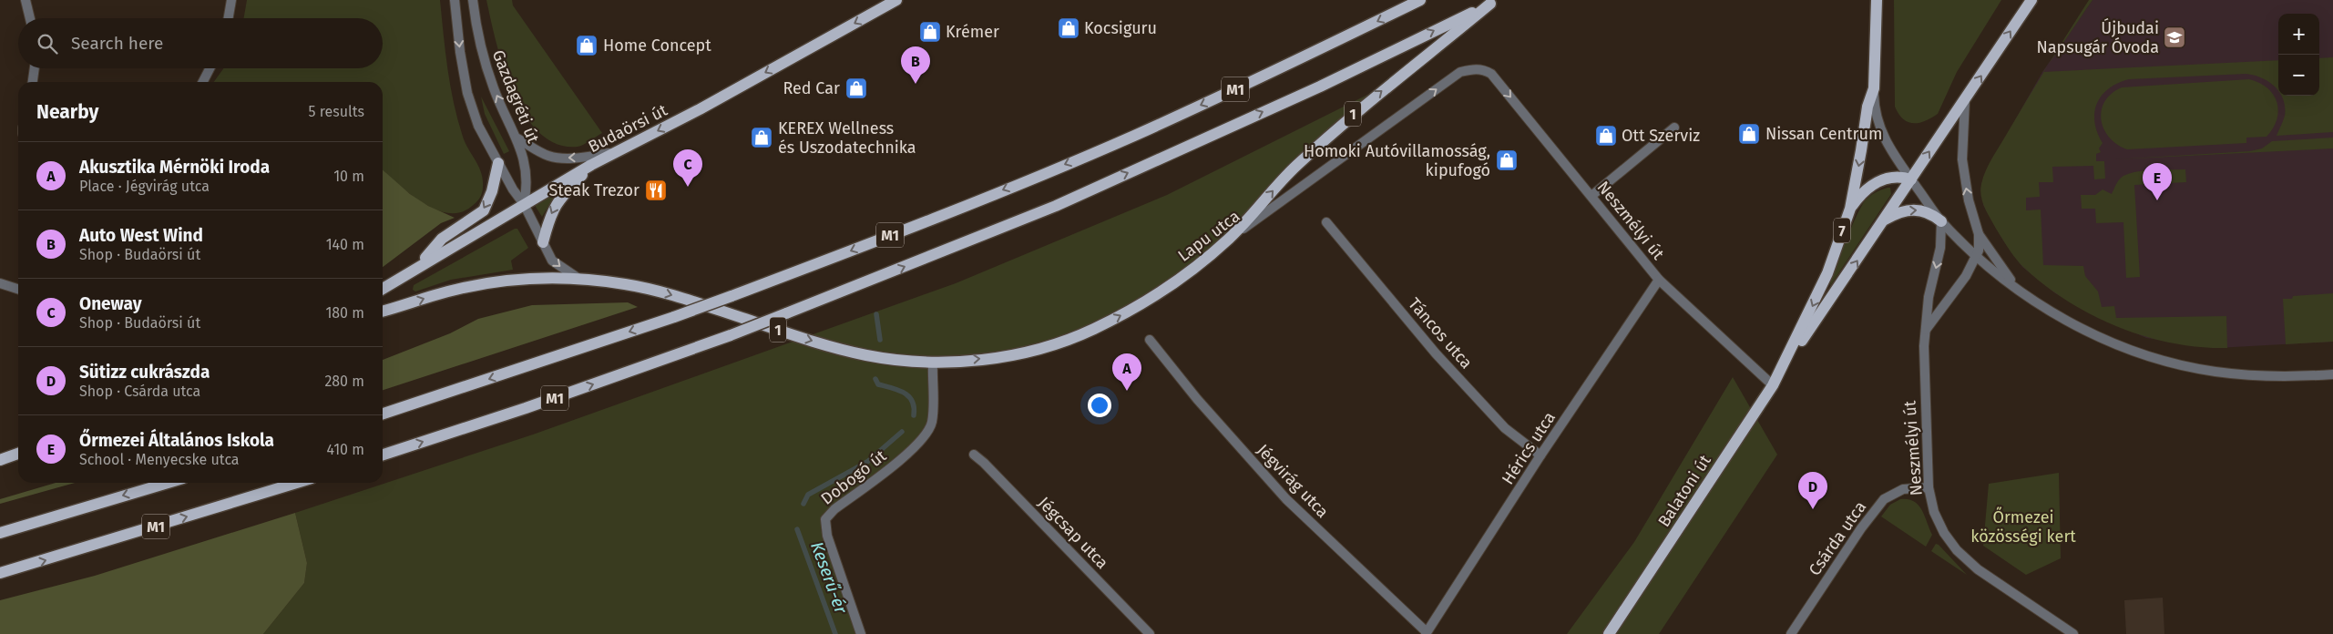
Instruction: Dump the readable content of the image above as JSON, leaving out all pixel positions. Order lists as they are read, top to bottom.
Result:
{
  "streets": {
    "main road": [
      "M1",
      "1",
      "Budaörsi út",
      "7",
      "Lapu utca",
      "Balatoni út"
    ],
    "street": [
      "Gazdagréti út",
      "Neszmélyi út",
      "Táncos utca",
      "Hérics utca",
      "Dobogó út",
      "Jégvirág utca",
      "Jégcsap utca",
      "Csárda utca"
    ]
  },
  "crossings": [
    ["M1", "1"],
    ["Gazdagréti út", "Budaörsi út"],
    ["1", "Lapu utca"],
    ["1", "Dobogó út"],
    ["Neszmélyi út", "Lapu utca"],
    ["Neszmélyi út", "Hérics utca"],
    ["Neszmélyi út", "Balatoni út"],
    ["Neszmélyi út", "Csárda utca"],
    ["7", "Balatoni út"],
    ["Lapu utca", "Dobogó út"],
    ["Táncos utca", "Hérics utca"],
    ["Hérics utca", "Jégvirág utca"]
  ],
  "one_way": ["Budaörsi út", "Lapu utca"],
  "water": ["Keserű-ér"],
  "parks": ["Őrmezei közösségi kert"],
  "places": {
    "shop": [
      "Kocsiguru",
      "Krémer",
      "Home Concept",
      "Red Car",
      "Nissan Centrum",
      "Ott Szerviz",
      "KEREX Wellness és Uszodatechnika",
      "Homoki Autóvillamosság, kipufogó"
    ],
    "school or university": ["Újbudai Napsugár Óvoda"],
    "restaurant": ["Steak Trezor"]
  },
  "page": {
    "map_buttons": ["+", "−"],
    "search": "Search here",
    "pins": [
      "B",
      "C",
      "E",
      "A",
      "D"
    ],
    "heading": ["Nearby", "5 results"],
    "list": [
      {
        "mark": "A",
        "name": "Akusztika Mérnöki Iroda",
        "note": "Place · Jégvirág utca",
        "value": "10 m"
      },
      {
        "mark": "B",
        "name": "Auto West Wind",
        "note": "Shop · Budaörsi út",
        "value": "140 m"
      },
      {
        "mark": "C",
        "name": "Oneway",
        "note": "Shop · Budaörsi út",
        "value": "180 m"
      },
      {
        "mark": "D",
        "name": "Sütizz cukrászda",
        "note": "Shop · Csárda utca",
        "value": "280 m"
      },
      {
        "mark": "E",
        "name": "Őrmezei Általános Iskola",
        "note": "School · Menyecske utca",
        "value": "410 m"
      }
    ]
  }
}
